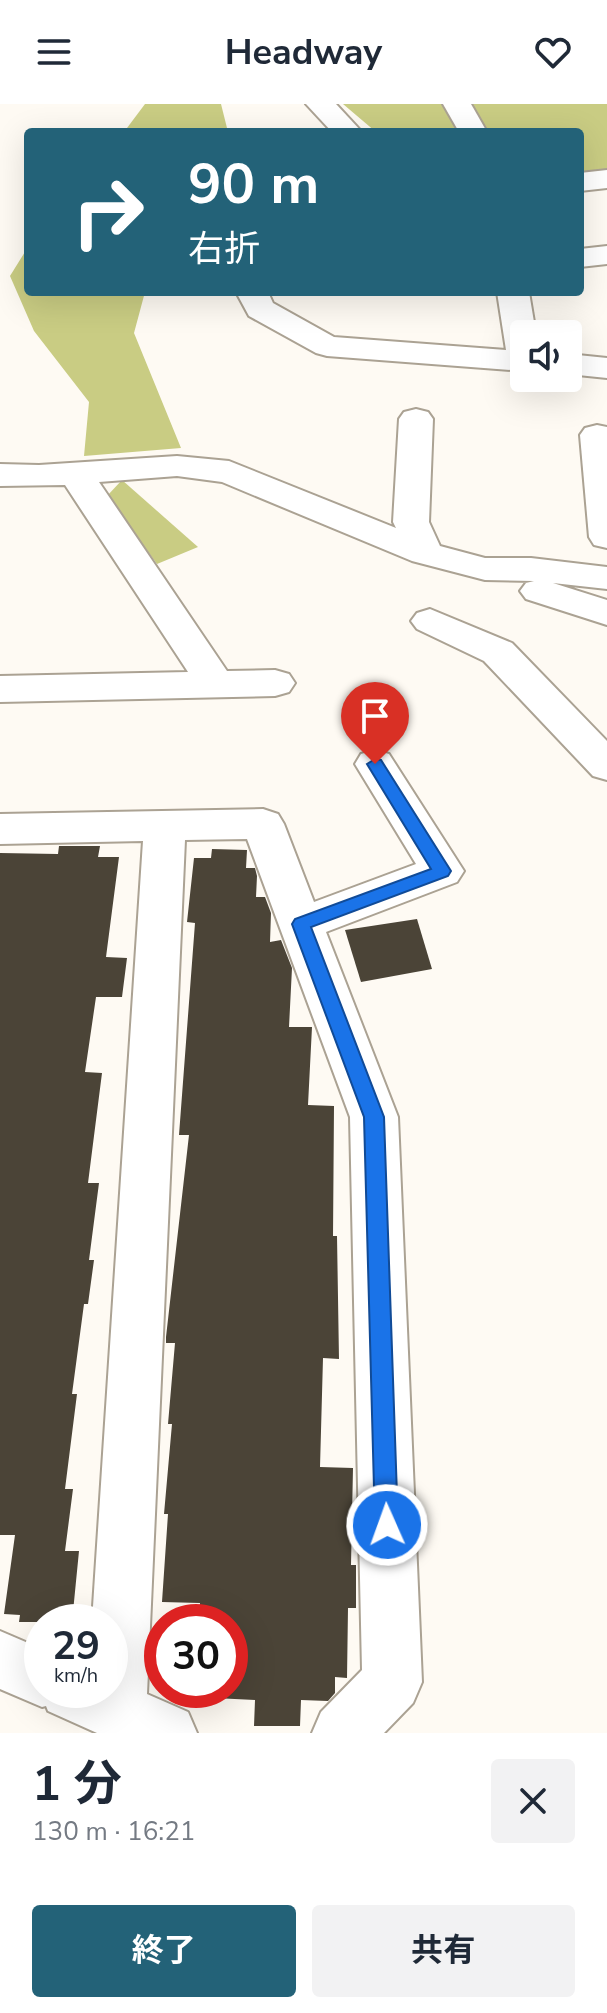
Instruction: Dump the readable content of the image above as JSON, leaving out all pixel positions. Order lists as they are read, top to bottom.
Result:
{
  "page": {
    "header": "Headway",
    "turn": ["90 m", "右折"],
    "speed": "29 km/h",
    "limit": "30",
    "heading": ["1 分", "130 m · 16:21"],
    "buttons": ["終了", "共有"]
  }
}
